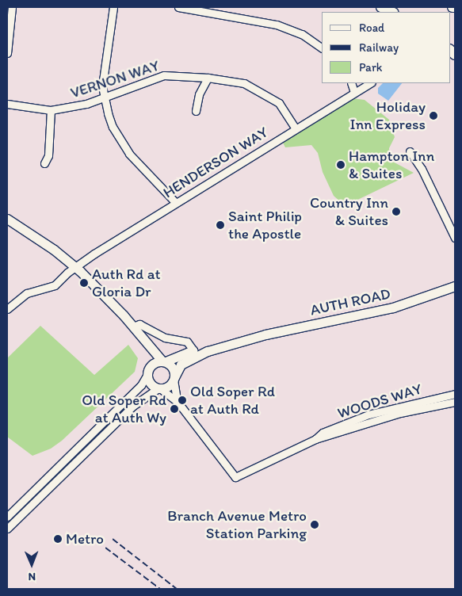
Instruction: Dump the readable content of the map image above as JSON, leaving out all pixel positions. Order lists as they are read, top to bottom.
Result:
{
  "streets": {
    "main road": ["AUTH ROAD"],
    "street": ["VERNON WAY", "HENDERSON WAY", "WOODS WAY"]
  },
  "crossings": [
    ["VERNON WAY", "HENDERSON WAY"]
  ],
  "places": [
    "Holiday Inn Express",
    "Hampton Inn & Suites",
    "Country Inn & Suites",
    "Saint Philip the Apostle",
    "Auth Rd at Gloria Dr",
    "Old Soper Rd at Auth Rd",
    "Old Soper Rd at Auth Wy",
    "Branch Avenue Metro Station Parking",
    "Metro"
  ],
  "legend": ["Road", "Railway", "Park"],
  "north": "bottom"
}
